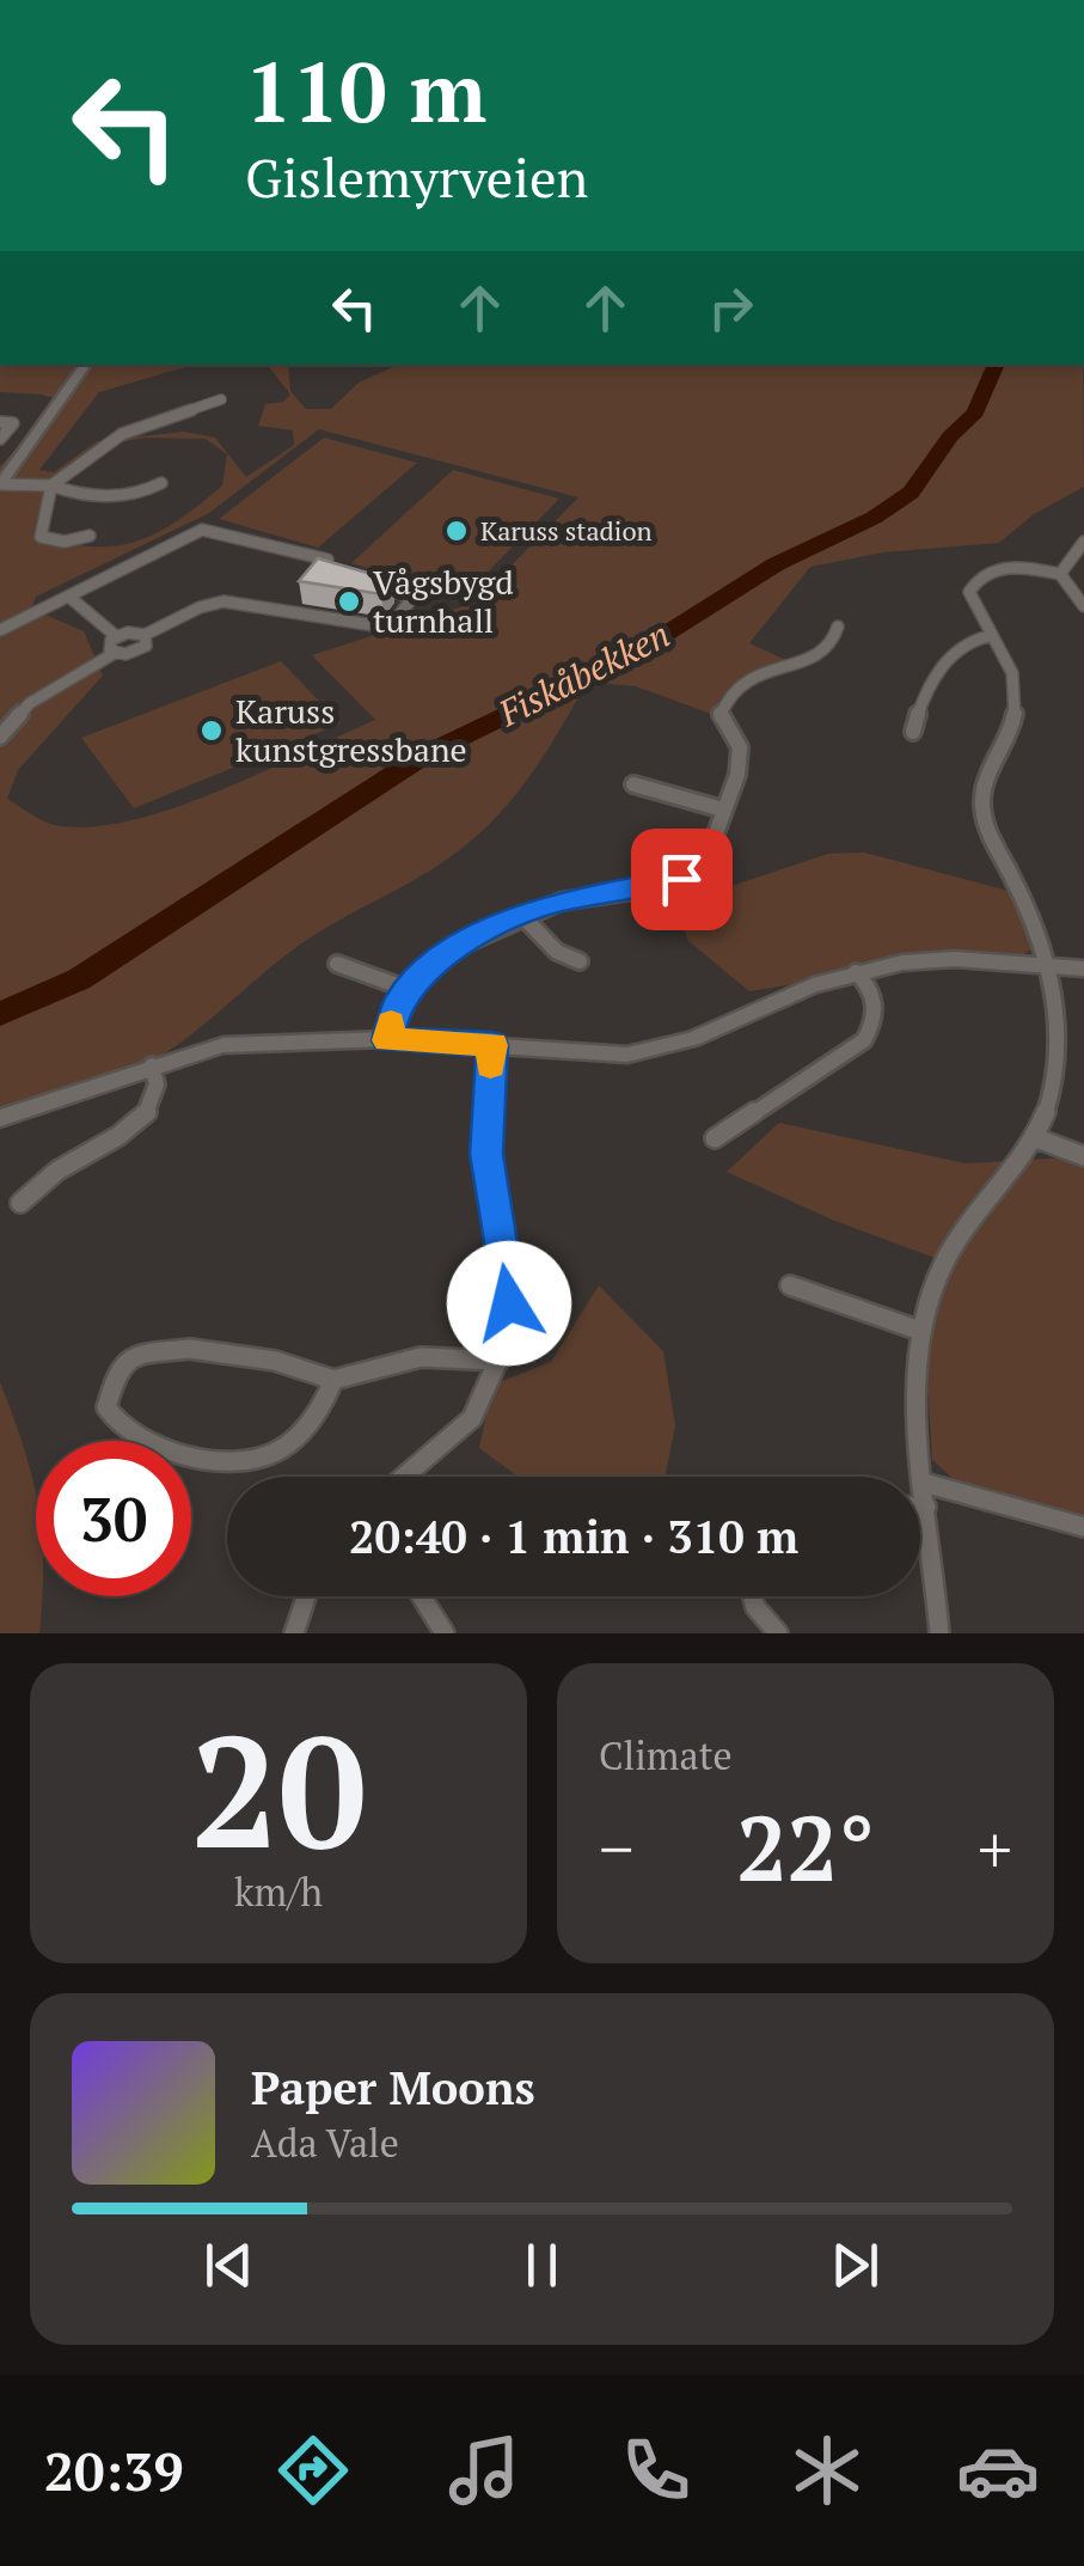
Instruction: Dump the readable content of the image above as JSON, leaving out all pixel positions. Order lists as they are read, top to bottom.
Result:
{
  "water": ["Fiskåbekken"],
  "places": ["Karuss stadion", "Vågsbygd turnhall", "Karuss kunstgressbane"],
  "page": {
    "turn": ["110 m", "Gislemyrveien"],
    "limit": "30",
    "trip": "20:40 · 1 min · 310 m",
    "tile": [
      ["20", "km/h"],
      "Climate"
    ],
    "heat": ["−", "22°", "+"],
    "song": ["Paper Moons", "Ada Vale"],
    "tabs": "20:39"
  }
}
